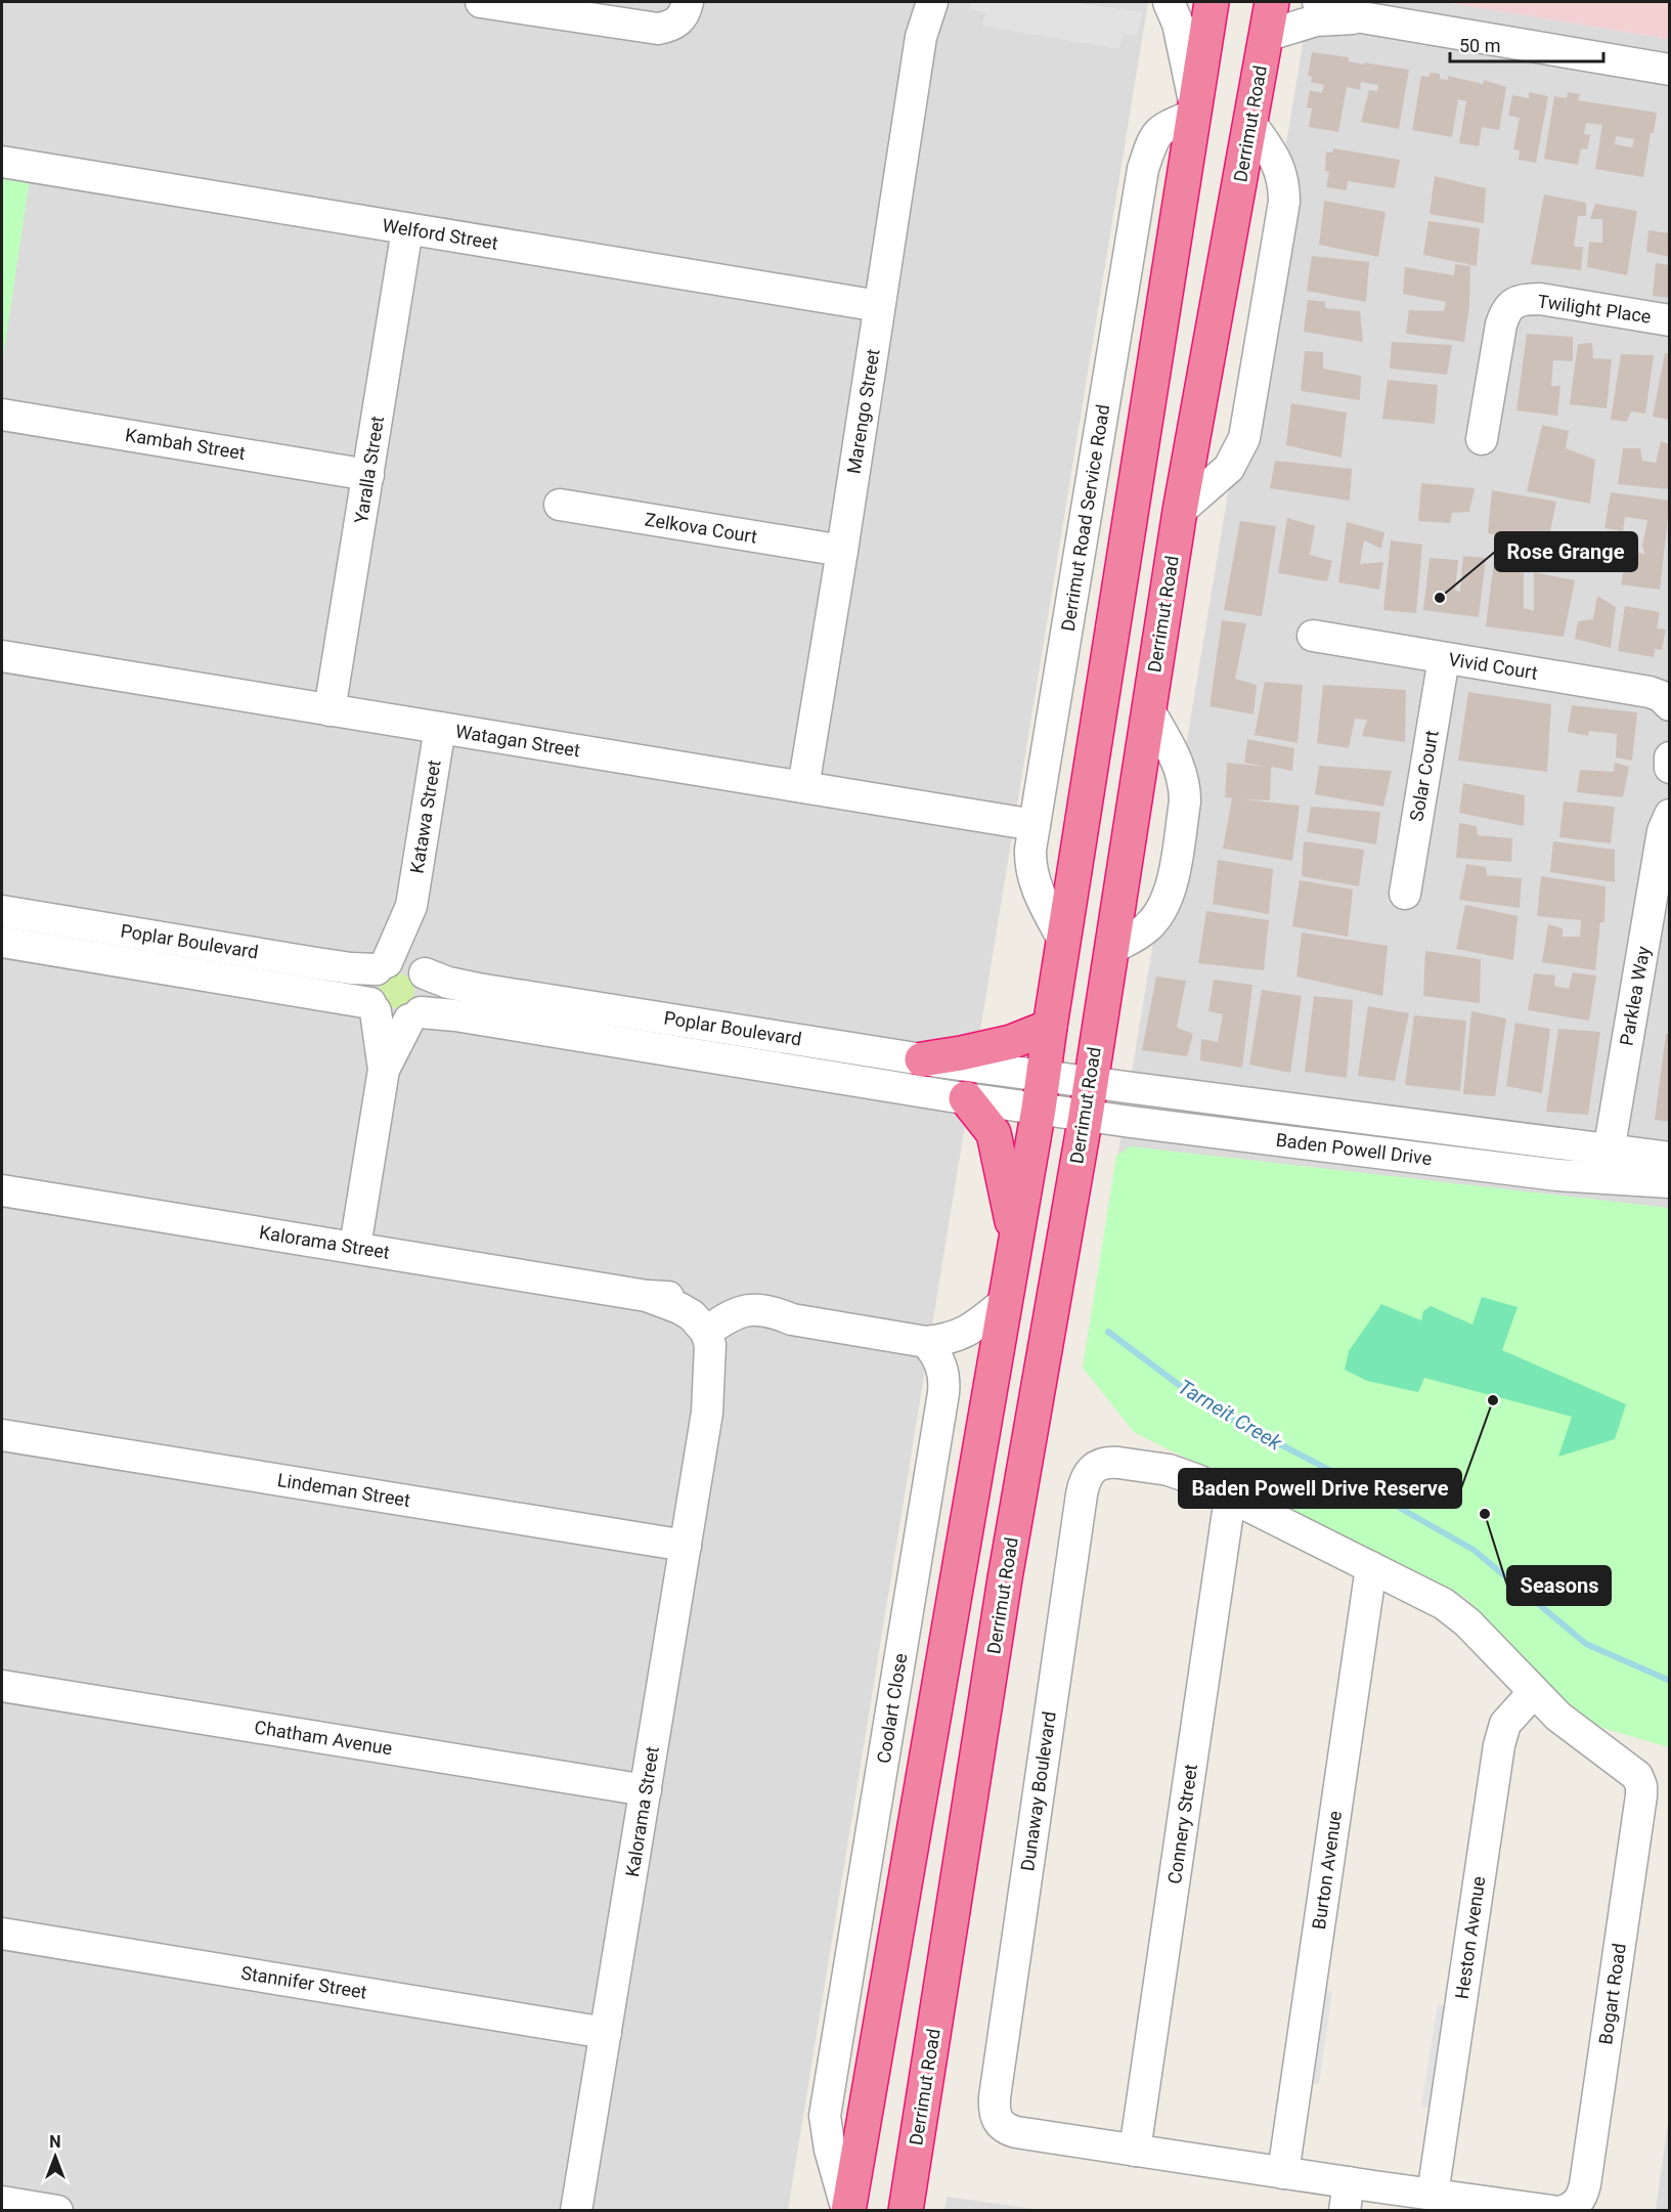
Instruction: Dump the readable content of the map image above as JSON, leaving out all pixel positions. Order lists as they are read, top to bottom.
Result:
{
  "streets": {
    "highway": ["Derrimut Road"],
    "street": [
      "Welford Street",
      "Twilight Place",
      "Marengo Street",
      "Kambah Street",
      "Yaralla Street",
      "Derrimut Road Service Road",
      "Zelkova Court",
      "Vivid Court",
      "Watagan Street",
      "Solar Court",
      "Katawa Street",
      "Poplar Boulevard",
      "Parklea Way",
      "Baden Powell Drive",
      "Kalorama Street",
      "Lindeman Street",
      "Coolart Close",
      "Chatham Avenue",
      "Dunaway Boulevard",
      "Connery Street",
      "Burton Avenue",
      "Heston Avenue",
      "Stannifer Street",
      "Bogart Road"
    ]
  },
  "crossings": [
    ["Derrimut Road", "Baden Powell Drive"],
    ["Welford Street", "Marengo Street"],
    ["Welford Street", "Yaralla Street"],
    ["Marengo Street", "Zelkova Court"],
    ["Marengo Street", "Watagan Street"],
    ["Kambah Street", "Yaralla Street"],
    ["Yaralla Street", "Watagan Street"],
    ["Derrimut Road Service Road", "Watagan Street"],
    ["Vivid Court", "Solar Court"],
    ["Watagan Street", "Katawa Street"],
    ["Katawa Street", "Poplar Boulevard"],
    ["Poplar Boulevard", "Baden Powell Drive"],
    ["Parklea Way", "Baden Powell Drive"],
    ["Kalorama Street", "Lindeman Street"],
    ["Kalorama Street", "Chatham Avenue"],
    ["Kalorama Street", "Stannifer Street"],
    ["Dunaway Boulevard", "Connery Street"],
    ["Heston Avenue", "Bogart Road"]
  ],
  "water": ["Tarneit Creek"],
  "places": ["Rose Grange", "Baden Powell Drive Reserve", "Seasons"],
  "scale_bar": "50 m",
  "north": "top"
}
